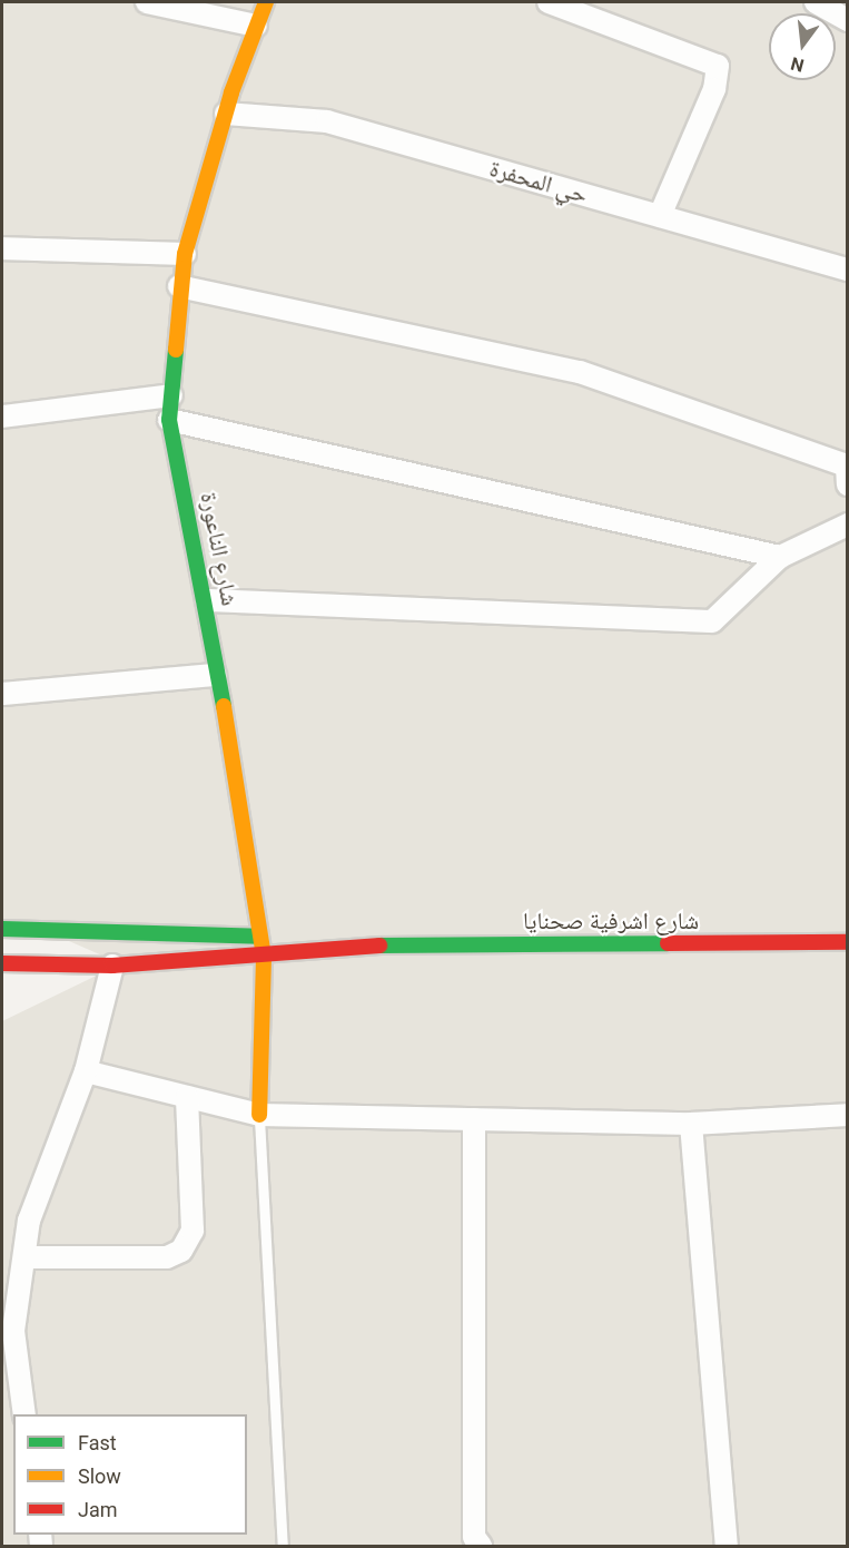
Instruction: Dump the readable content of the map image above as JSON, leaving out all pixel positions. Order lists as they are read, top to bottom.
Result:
{
  "streets": {
    "main road": ["شارع الناعورة", "شارع اشرفية صحنايا"],
    "street": ["حي المحفرة"]
  },
  "crossings": [
    ["حي المحفرة", "شارع الناعورة"],
    ["شارع الناعورة", "شارع اشرفية صحنايا"]
  ],
  "legend": ["Fast", "Slow", "Jam"],
  "north": "bottom"
}
